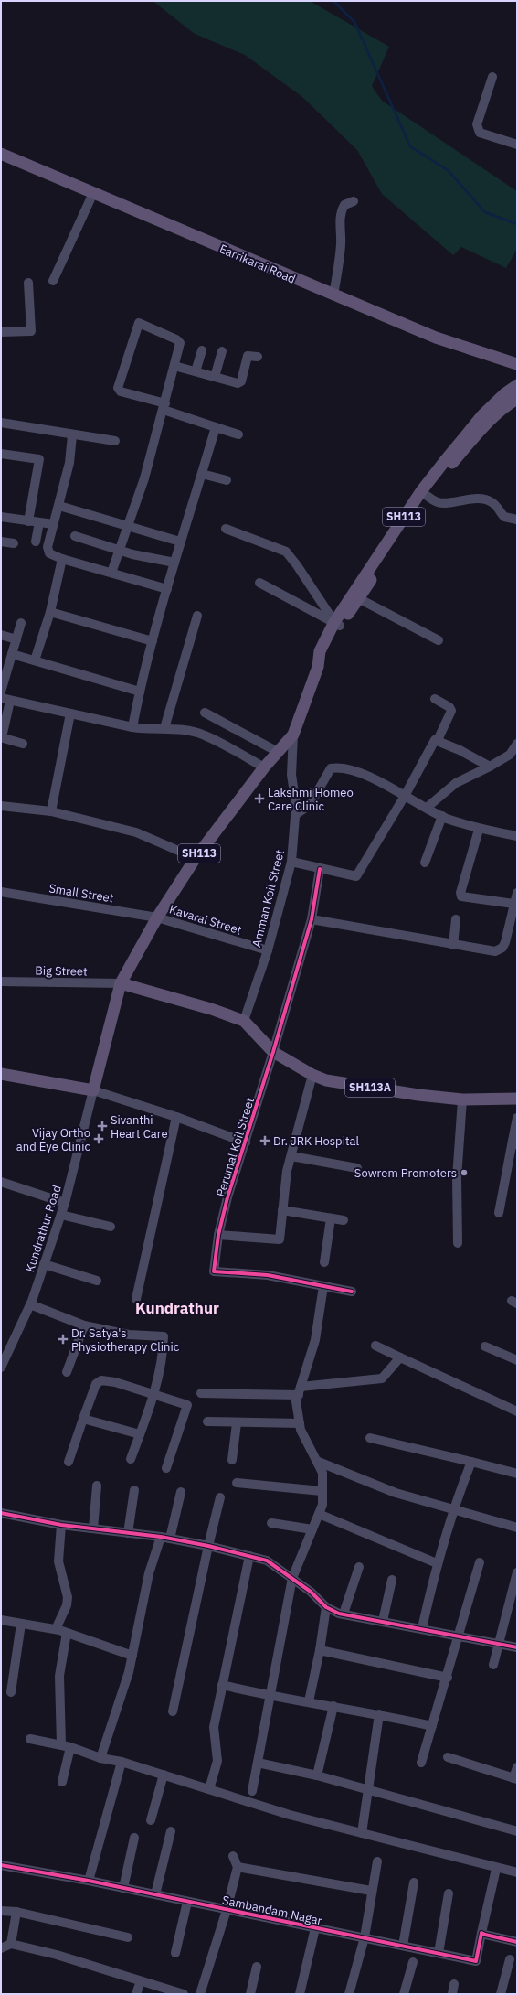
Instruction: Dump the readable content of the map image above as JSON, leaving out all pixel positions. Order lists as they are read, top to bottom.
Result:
{
  "streets": {
    "main road": ["Earrikarai Road", "SH113", "SH113A"],
    "street": [
      "Small Street",
      "Amman Koil Street",
      "Kavarai Street",
      "Big Street",
      "Perumal Koil Street",
      "Kundrathur Road",
      "Sambandam Nagar"
    ]
  },
  "crossings": [
    ["SH113", "Small Street"],
    ["SH113", "Amman Koil Street"],
    ["SH113", "Kavarai Street"],
    ["SH113", "Big Street"],
    ["SH113", "SH113A"],
    ["SH113", "Kundrathur Road"],
    ["Small Street", "Kavarai Street"],
    ["Amman Koil Street", "Kavarai Street"],
    ["Amman Koil Street", "SH113A"],
    ["Big Street", "SH113A"],
    ["SH113A", "Perumal Koil Street"]
  ],
  "districts": ["Kundrathur"],
  "places": {
    "health": [
      "Lakshmi Homeo Care Clinic",
      "Sivanthi Heart Care",
      "Vijay Ortho and Eye Clinic",
      "Dr. JRK Hospital",
      "Dr. Satya's Physiotherapy Clinic"
    ],
    "other": ["Sowrem Promoters"]
  }
}
